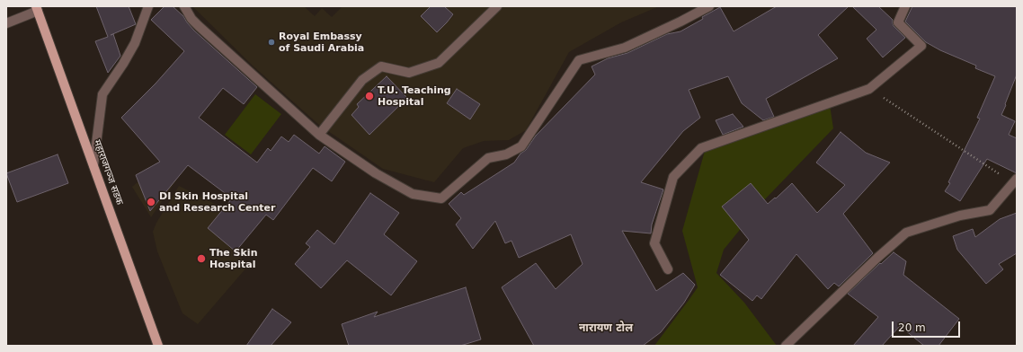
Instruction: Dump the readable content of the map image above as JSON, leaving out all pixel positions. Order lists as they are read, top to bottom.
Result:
{
  "streets": {
    "main road": ["महाराजगञ्ज सडक"]
  },
  "districts": ["नारायण टोल"],
  "places": [
    "Royal Embassy of Saudi Arabia",
    "T.U. Teaching Hospital",
    "DI Skin Hospital and Research Center",
    "The Skin Hospital"
  ],
  "scale_bar": "20 m"
}
